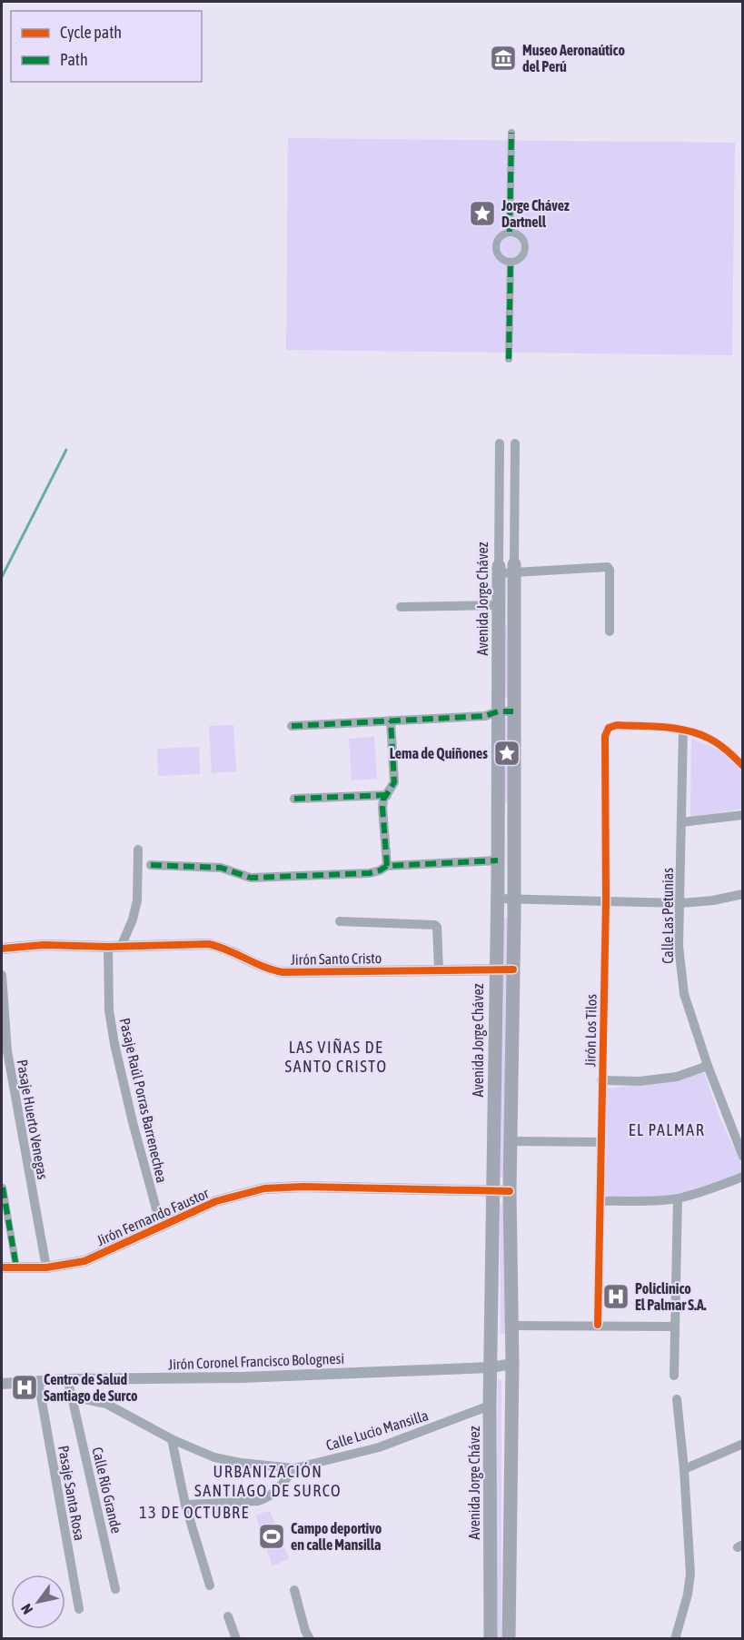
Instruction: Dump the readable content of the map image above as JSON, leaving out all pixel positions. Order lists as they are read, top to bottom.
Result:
{
  "streets": {
    "main road": ["Avenida Jorge Chávez"],
    "street": [
      "Calle Las Petunias",
      "Jirón Santo Cristo",
      "Jirón Los Tilos",
      "Pasaje Raúl Porras Barrenechea",
      "Pasaje Huerto Venegas",
      "Jirón Fernando Faustor",
      "Jirón Coronel Francisco Bolognesi",
      "Calle Lucio Mansilla",
      "Calle Río Grande",
      "Pasaje Santa Rosa"
    ]
  },
  "crossings": [
    ["Avenida Jorge Chávez", "Jirón Santo Cristo"],
    ["Avenida Jorge Chávez", "Jirón Fernando Faustor"],
    ["Avenida Jorge Chávez", "Jirón Coronel Francisco Bolognesi"],
    ["Avenida Jorge Chávez", "Calle Lucio Mansilla"],
    ["Calle Las Petunias", "Jirón Los Tilos"],
    ["Jirón Santo Cristo", "Pasaje Raúl Porras Barrenechea"],
    ["Pasaje Raúl Porras Barrenechea", "Jirón Fernando Faustor"],
    ["Pasaje Huerto Venegas", "Jirón Fernando Faustor"],
    ["Jirón Coronel Francisco Bolognesi", "Pasaje Santa Rosa"],
    ["Calle Lucio Mansilla", "Calle Río Grande"]
  ],
  "districts": [
    "LAS VIÑAS DE SANTO CRISTO",
    "EL PALMAR",
    "URBANIZACIÓN SANTIAGO DE SURCO",
    "13 DE OCTUBRE"
  ],
  "places": {
    "museum": ["Museo Aeronaútico del Perú"],
    "place": ["Jorge Chávez Dartnell", "Lema de Quiñones"],
    "hospital": ["Policlinico El Palmar S.A.", "Centro de Salud Santiago de Surco"],
    "sports": ["Campo deportivo en calle Mansilla"]
  },
  "legend": ["Cycle path", "Path"],
  "north": "bottom left"
}
